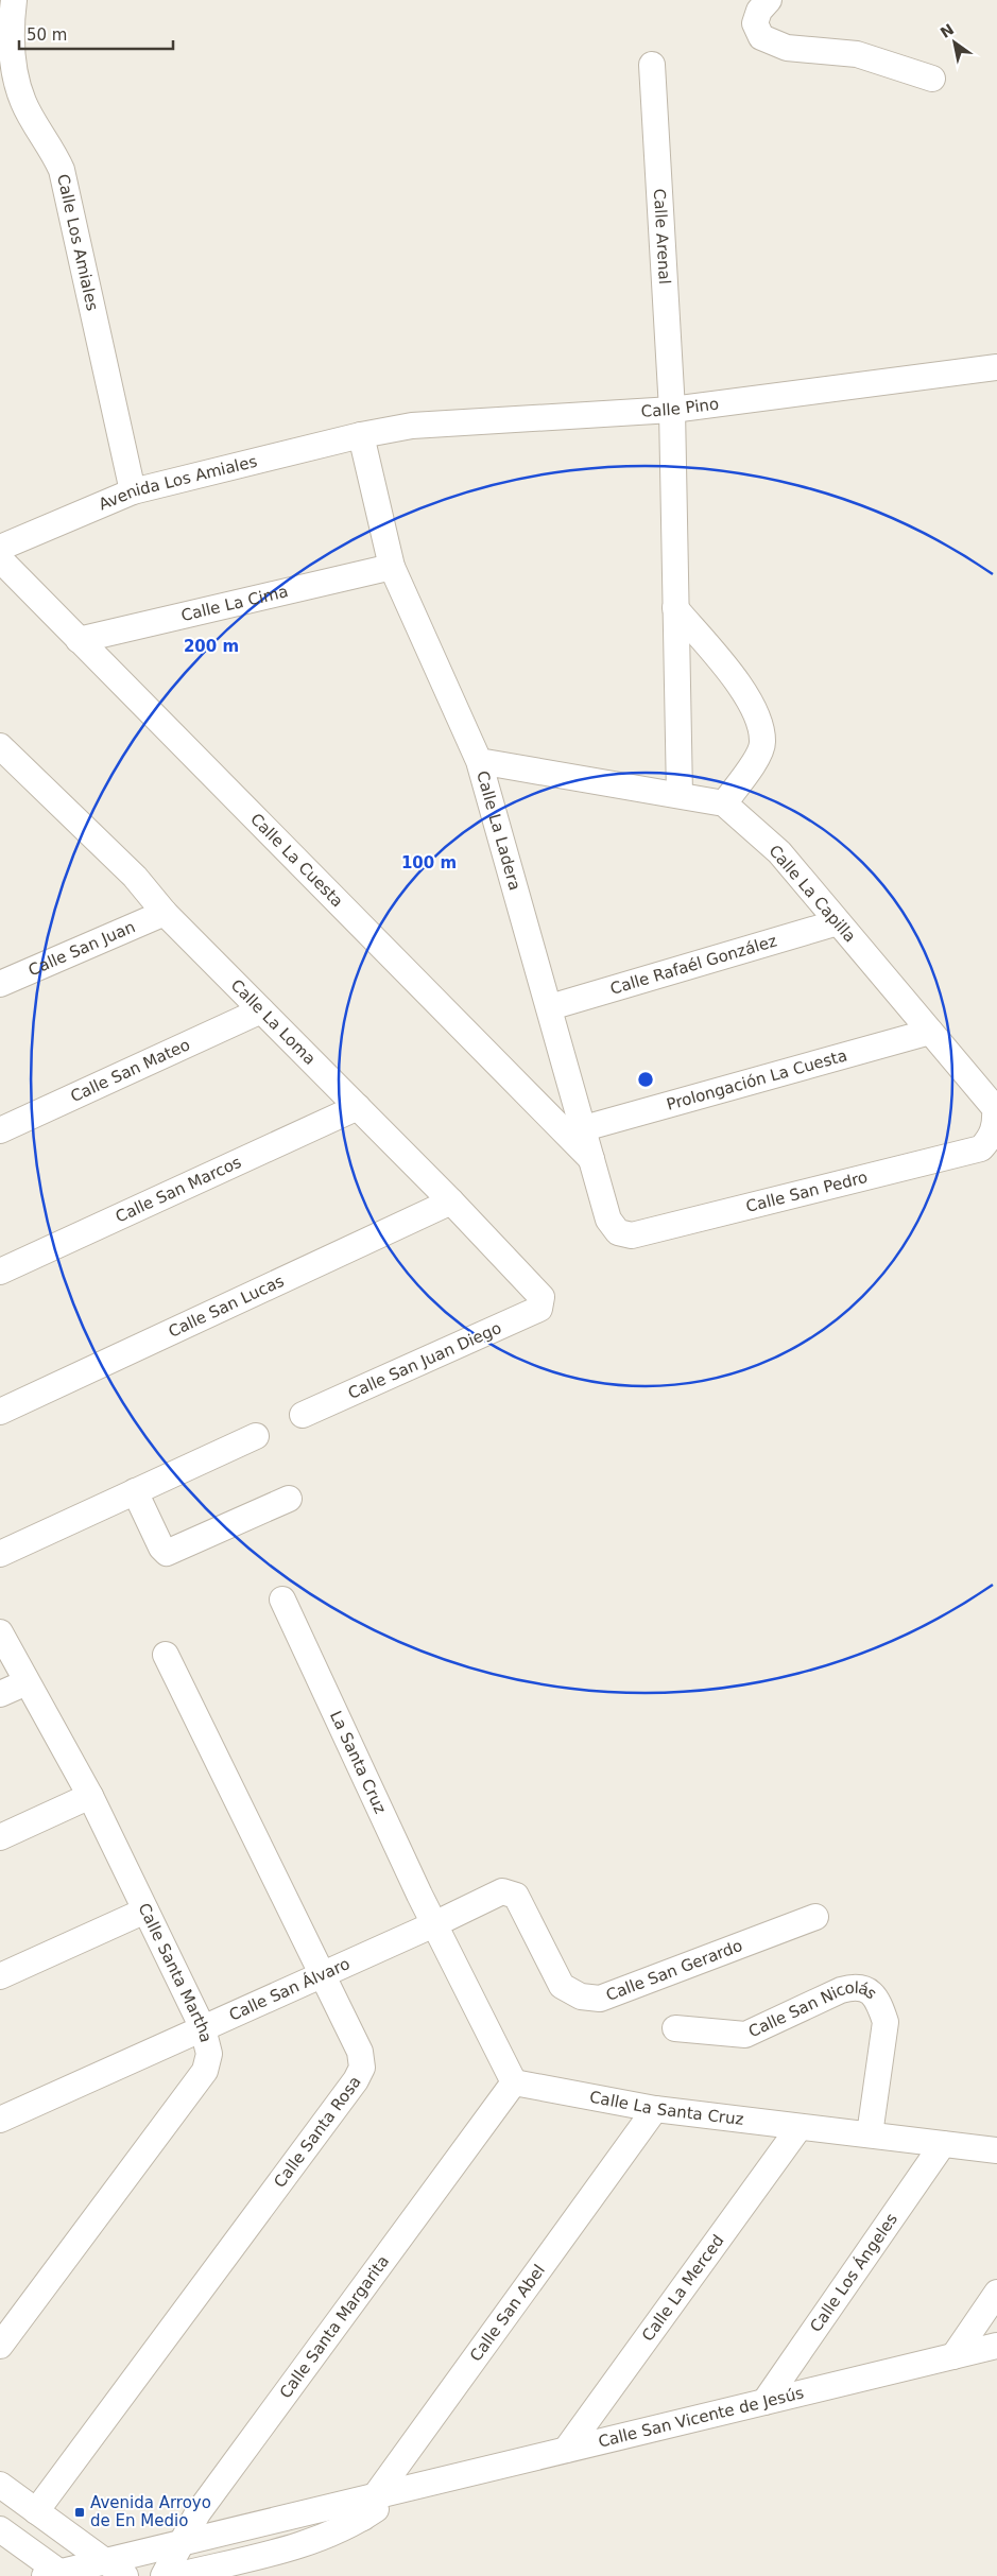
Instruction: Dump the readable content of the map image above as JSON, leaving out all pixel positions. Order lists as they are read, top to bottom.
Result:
{
  "streets": {
    "street": [
      "Calle Arenal",
      "Calle Los Amiales",
      "Calle Pino",
      "Avenida Los Amiales",
      "Calle La Cima",
      "Calle La Ladera",
      "Calle La Cuesta",
      "Calle La Capilla",
      "Calle San Juan",
      "Calle Rafaél González",
      "Calle La Loma",
      "Calle San Mateo",
      "Prolongación La Cuesta",
      "Calle San Marcos",
      "Calle San Pedro",
      "Calle San Lucas",
      "Calle San Juan Diego",
      "La Santa Cruz",
      "Calle San Gerardo",
      "Calle Santa Martha",
      "Calle San Álvaro",
      "Calle San Nicolás",
      "Calle La Santa Cruz",
      "Calle Santa Rosa",
      "Calle Los Ángeles",
      "Calle La Merced",
      "Calle San Abel",
      "Calle Santa Margarita",
      "Calle San Vicente de Jesús"
    ]
  },
  "crossings": [
    ["Calle Arenal", "Calle Pino"],
    ["Calle Los Amiales", "Avenida Los Amiales"],
    ["Calle Pino", "Avenida Los Amiales"],
    ["Calle Pino", "Calle La Ladera"],
    ["Avenida Los Amiales", "Calle La Ladera"],
    ["Calle La Cima", "Calle La Ladera"],
    ["Calle La Cima", "Calle La Cuesta"],
    ["Calle La Ladera", "Calle La Cuesta"],
    ["Calle La Ladera", "Calle Rafaél González"],
    ["Calle La Ladera", "Prolongación La Cuesta"],
    ["Calle La Ladera", "Calle San Pedro"],
    ["Calle La Capilla", "Calle Rafaél González"],
    ["Calle La Capilla", "Prolongación La Cuesta"],
    ["Calle La Capilla", "Calle San Pedro"],
    ["Calle San Juan", "Calle La Loma"],
    ["Calle La Loma", "Calle San Mateo"],
    ["Calle La Loma", "Calle San Marcos"],
    ["Calle La Loma", "Calle San Lucas"],
    ["Calle La Loma", "Calle San Juan Diego"],
    ["La Santa Cruz", "Calle San Álvaro"],
    ["Calle San Gerardo", "Calle San Álvaro"],
    ["Calle Santa Martha", "Calle San Álvaro"],
    ["Calle San Álvaro", "Calle Santa Rosa"],
    ["Calle San Nicolás", "Calle La Santa Cruz"],
    ["Calle La Santa Cruz", "Calle Los Ángeles"],
    ["Calle La Santa Cruz", "Calle La Merced"],
    ["Calle La Santa Cruz", "Calle San Abel"],
    ["Calle La Santa Cruz", "Calle Santa Margarita"],
    ["Calle Los Ángeles", "Calle San Vicente de Jesús"],
    ["Calle La Merced", "Calle San Vicente de Jesús"],
    ["Calle San Abel", "Calle San Vicente de Jesús"],
    ["Calle Santa Margarita", "Calle San Vicente de Jesús"]
  ],
  "places": {
    "transit": ["Avenida Arroyo de En Medio"]
  },
  "scale_bar": "50 m",
  "north": "top left",
  "rings": ["200 m", "100 m"]
}
